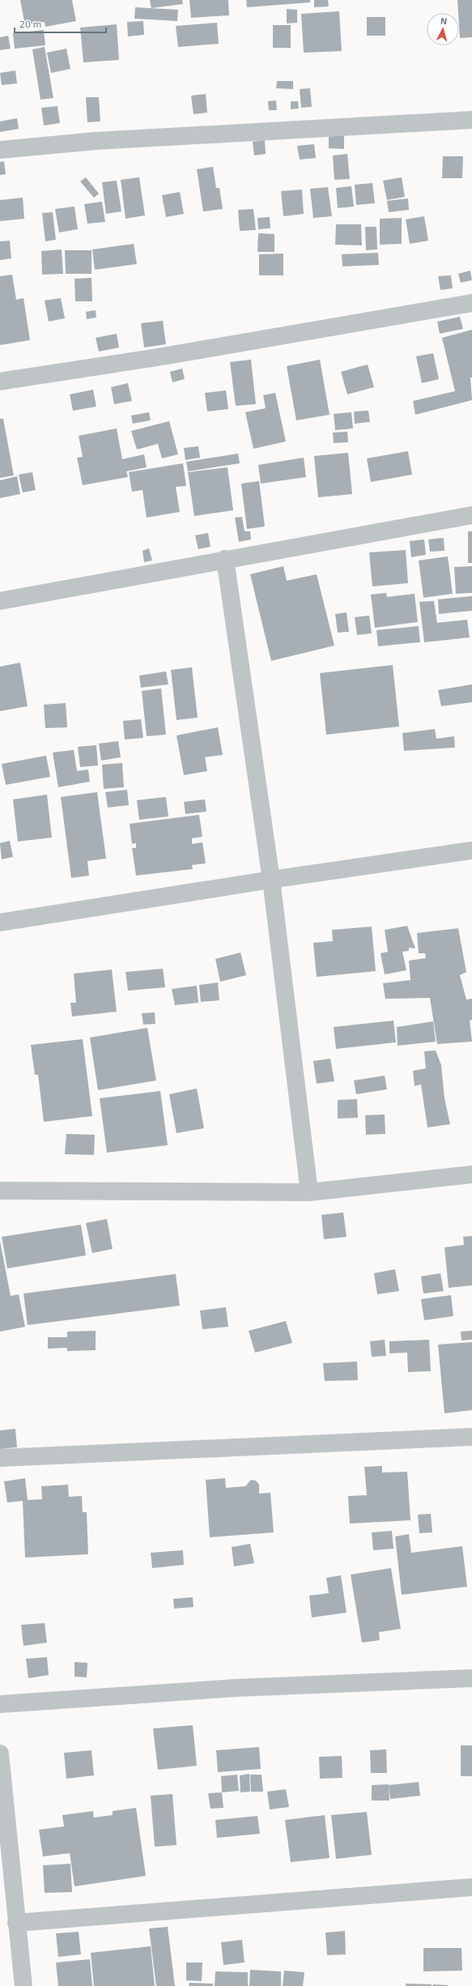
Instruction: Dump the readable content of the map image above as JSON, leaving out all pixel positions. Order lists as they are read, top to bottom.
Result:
{
  "scale_bar": "20 m",
  "north": "top"
}
